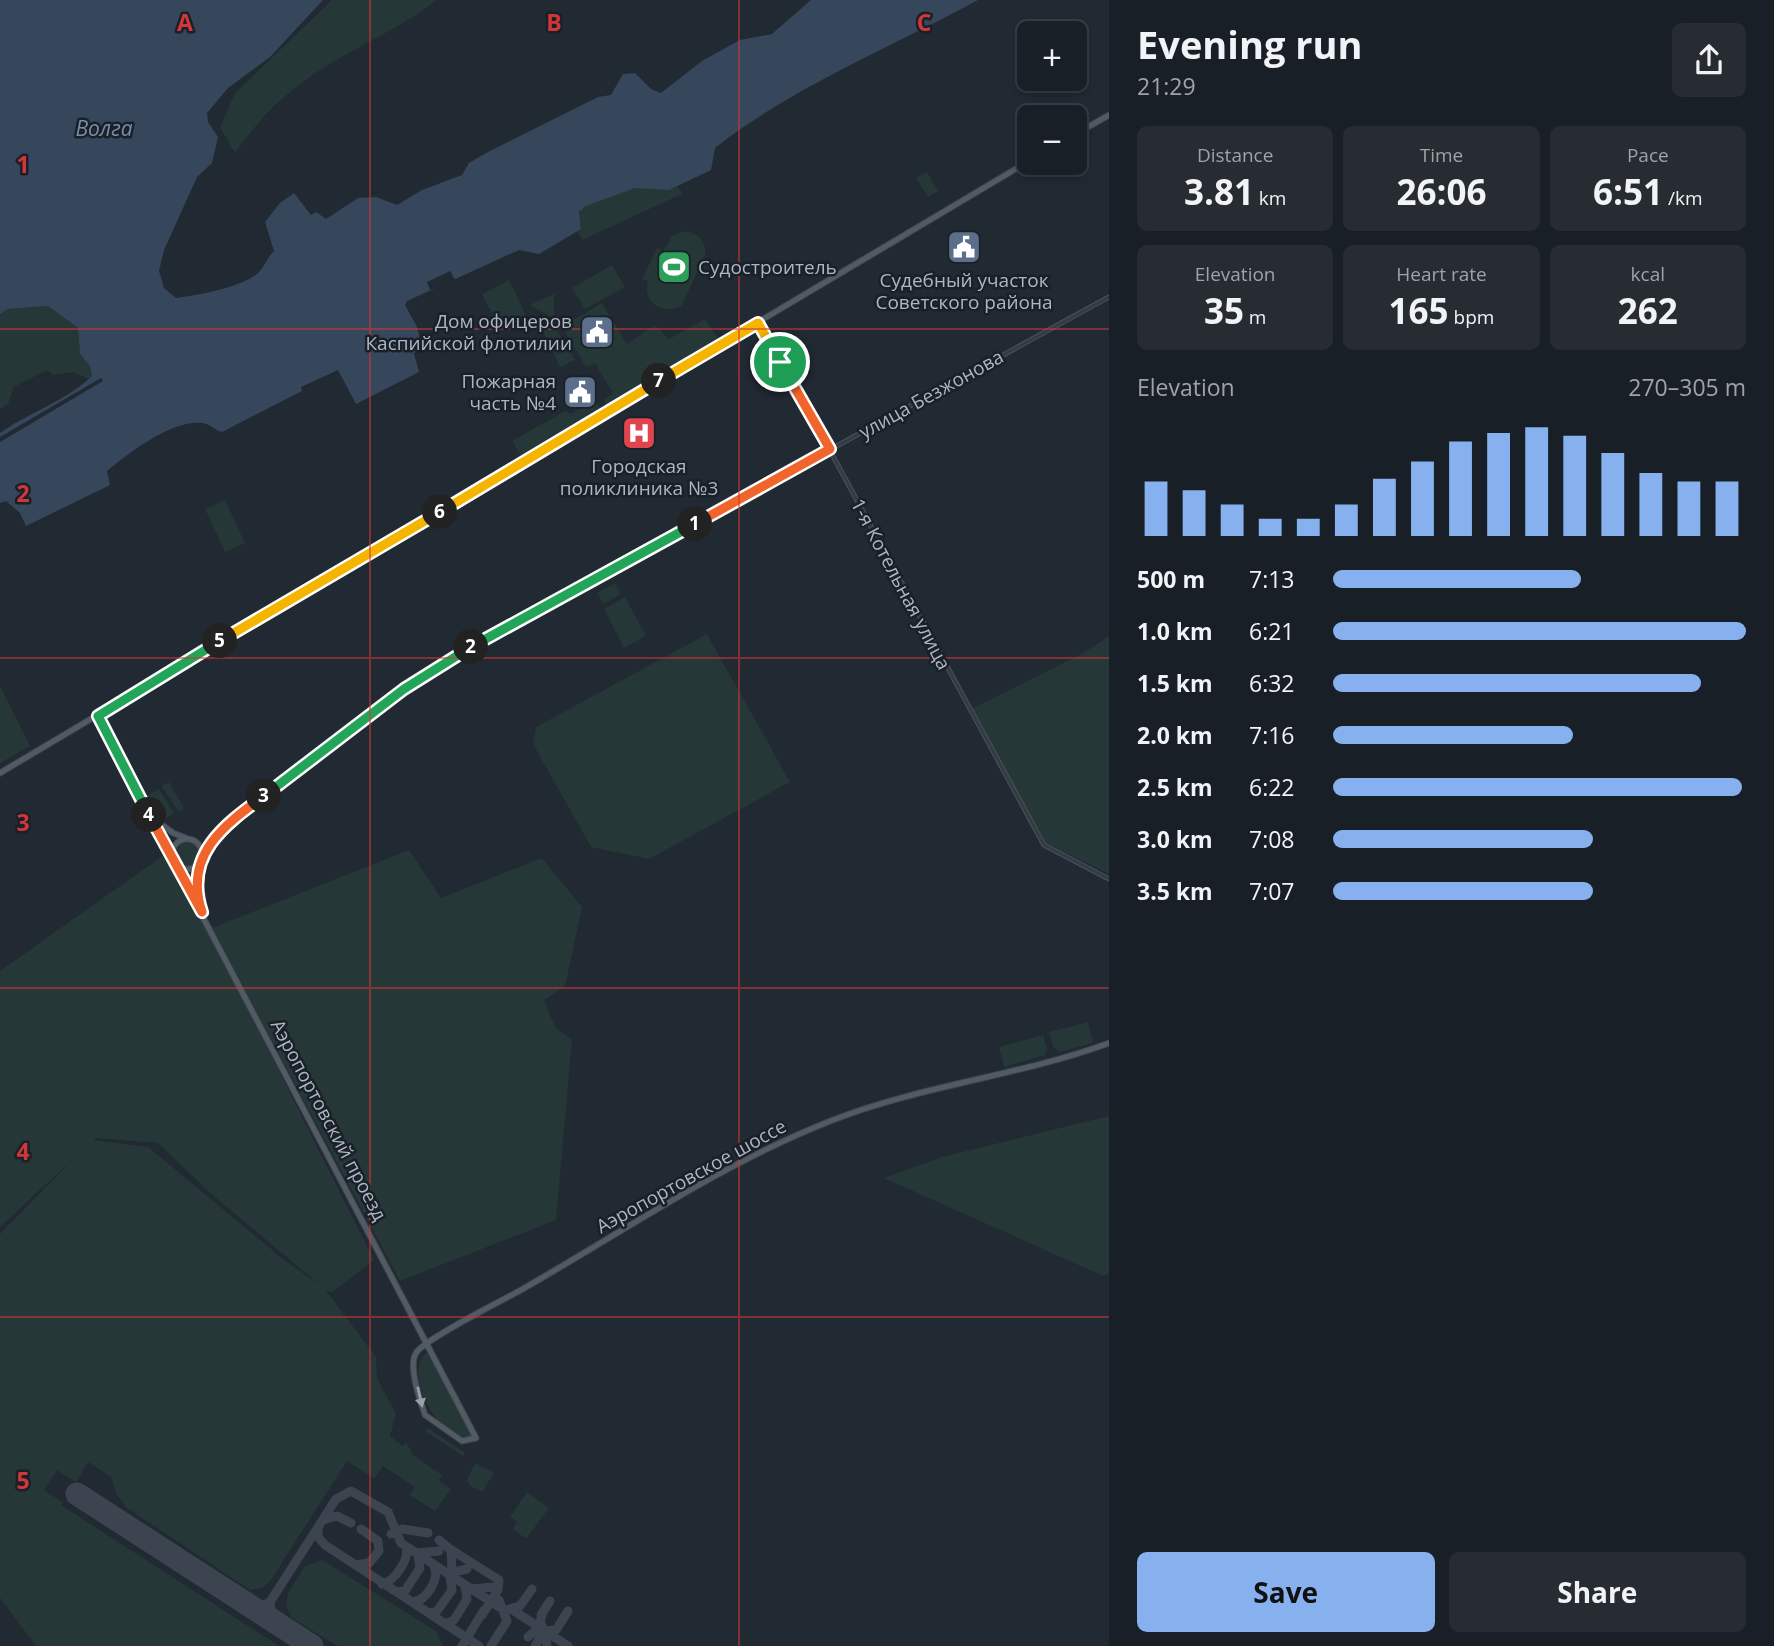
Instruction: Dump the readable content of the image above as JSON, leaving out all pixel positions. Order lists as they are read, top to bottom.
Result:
{
  "streets": {
    "main road": ["Аэропортовский проезд", "Аэропортовское шоссе"],
    "street": ["улица Безжонова", "1-я Котельная улица"]
  },
  "crossings": [
    ["улица Безжонова", "1-я Котельная улица"],
    ["улица Безжонова", "Аэропортовский проезд"],
    ["Аэропортовский проезд", "Аэропортовское шоссе"]
  ],
  "water": ["Волга"],
  "places": {
    "public building": ["Судебный участок Советского района", "Дом офицеров Каспийской флотилии", "Пожарная часть №4"],
    "sports": ["Судостроитель"],
    "hospital": ["Городская поликлиника №3"]
  },
  "page": {
    "heading": ["Evening run", "21:29"],
    "map_buttons": ["+", "−"],
    "stats": [
      ["Distance", "3.81 km"],
      ["Time", "26:06"],
      ["Pace", "6:51 /km"],
      ["Elevation", "35 m"],
      ["Heart rate", "165 bpm"],
      ["kcal", "262"]
    ],
    "chart": ["Elevation", "270–305 m"],
    "pins": [
      "7",
      "6",
      "1",
      "5",
      "2",
      "3",
      "4"
    ],
    "list": [
      {
        "name": "500 m",
        "note": "7:13"
      },
      {
        "name": "1.0 km",
        "note": "6:21"
      },
      {
        "name": "1.5 km",
        "note": "6:32"
      },
      {
        "name": "2.0 km",
        "note": "7:16"
      },
      {
        "name": "2.5 km",
        "note": "6:22"
      },
      {
        "name": "3.0 km",
        "note": "7:08"
      },
      {
        "name": "3.5 km",
        "note": "7:07"
      }
    ],
    "buttons": ["Save", "Share"]
  },
  "grid": {
    "columns": ["A", "B", "C"],
    "rows": [
      "1",
      "2",
      "3",
      "4",
      "5"
    ]
  }
}
